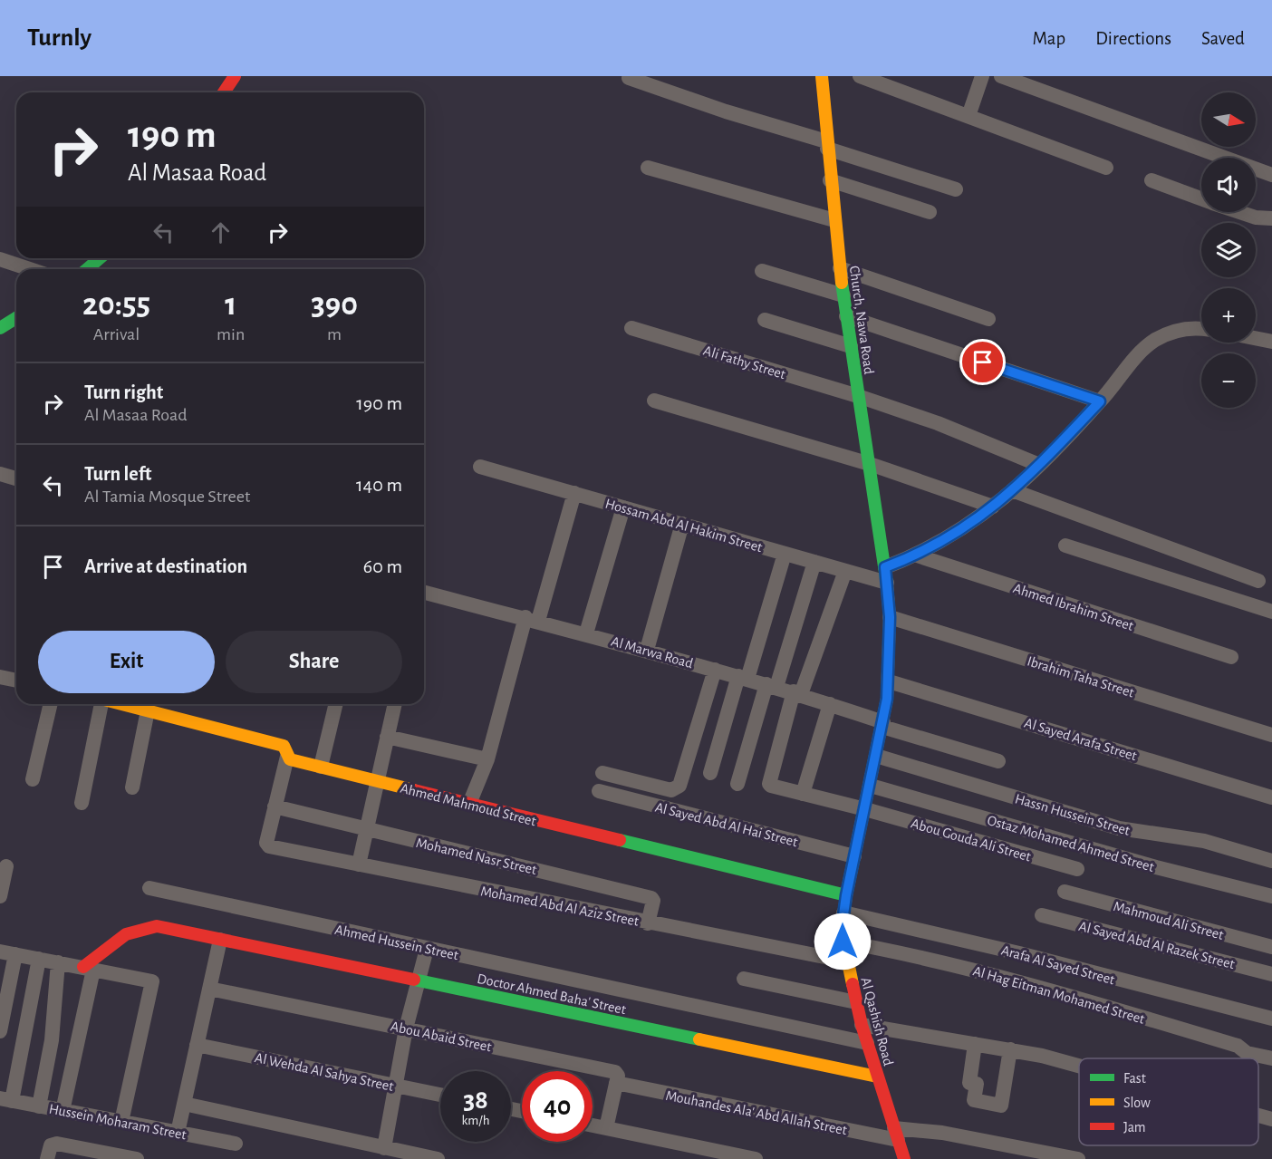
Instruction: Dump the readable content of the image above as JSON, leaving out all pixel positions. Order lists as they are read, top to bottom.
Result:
{
  "streets": {
    "street": [
      "Church, Nawa Road",
      "Ali Fathy Street",
      "Hossam Abd Al Hakim Street",
      "Ahmed Ibrahim Street",
      "Al Marwa Road",
      "Ibrahim Taha Street",
      "Al Sayed Arafa Street",
      "Ahmed Mahmoud Street",
      "Hassn Hussein Street",
      "Al Sayed Abd Al Hai Street",
      "Abou Gouda Ali Street",
      "Ostaz Mohamed Ahmed Street",
      "Mohamed Nasr Street",
      "Mohamed Abd Al Aziz Street",
      "Mahmoud Ali Street",
      "Ahmed Hussein Street",
      "Al Sayed Abd Al Razek Street",
      "Arafa Al Sayed Street",
      "Doctor Ahmed Baha' Street",
      "Al Hag Eitman Mohamed Street",
      "Al Qashish Road",
      "Abou Abaid Street",
      "Al Wehda Al Sahya Street",
      "Mouhandes Ala' Abd Allah Street",
      "Hussein Moharam Street"
    ]
  },
  "crossings": [
    ["Church, Nawa Road", "Ali Fathy Street"],
    ["Church, Nawa Road", "Al Qashish Road"],
    ["Hossam Abd Al Hakim Street", "Al Qashish Road"],
    ["Al Marwa Road", "Abou Gouda Ali Street"],
    ["Al Marwa Road", "Al Qashish Road"],
    ["Ibrahim Taha Street", "Al Qashish Road"],
    ["Al Sayed Arafa Street", "Al Qashish Road"],
    ["Ahmed Mahmoud Street", "Al Qashish Road"],
    ["Hassn Hussein Street", "Al Qashish Road"],
    ["Al Sayed Abd Al Hai Street", "Al Qashish Road"],
    ["Abou Gouda Ali Street", "Al Qashish Road"],
    ["Ostaz Mohamed Ahmed Street", "Al Qashish Road"],
    ["Mohamed Nasr Street", "Mohamed Abd Al Aziz Street"],
    ["Mohamed Abd Al Aziz Street", "Al Qashish Road"],
    ["Ahmed Hussein Street", "Al Qashish Road"],
    ["Arafa Al Sayed Street", "Al Qashish Road"],
    ["Doctor Ahmed Baha' Street", "Al Qashish Road"],
    ["Al Hag Eitman Mohamed Street", "Al Qashish Road"],
    ["Al Qashish Road", "Mouhandes Ala' Abd Allah Street"],
    ["Abou Abaid Street", "Mouhandes Ala' Abd Allah Street"]
  ],
  "legend": ["Fast", "Slow", "Jam"],
  "north": "right",
  "page": {
    "header": "Turnly",
    "nav": ["Map", "Directions", "Saved"],
    "map_buttons": ["+", "−"],
    "turn": ["190 m", "Al Masaa Road"],
    "eta": [
      "20:55",
      "Arrival",
      "1",
      "min",
      "390",
      "m"
    ],
    "list": [
      {
        "name": "Turn right",
        "note": "Al Masaa Road",
        "value": "190 m"
      },
      {
        "name": "Turn left",
        "note": "Al Tamia Mosque Street",
        "value": "140 m"
      },
      {
        "name": "Arrive at destination",
        "value": "60 m"
      }
    ],
    "buttons": ["Exit", "Share"],
    "speed": "38 km/h",
    "limit": "40"
  }
}
